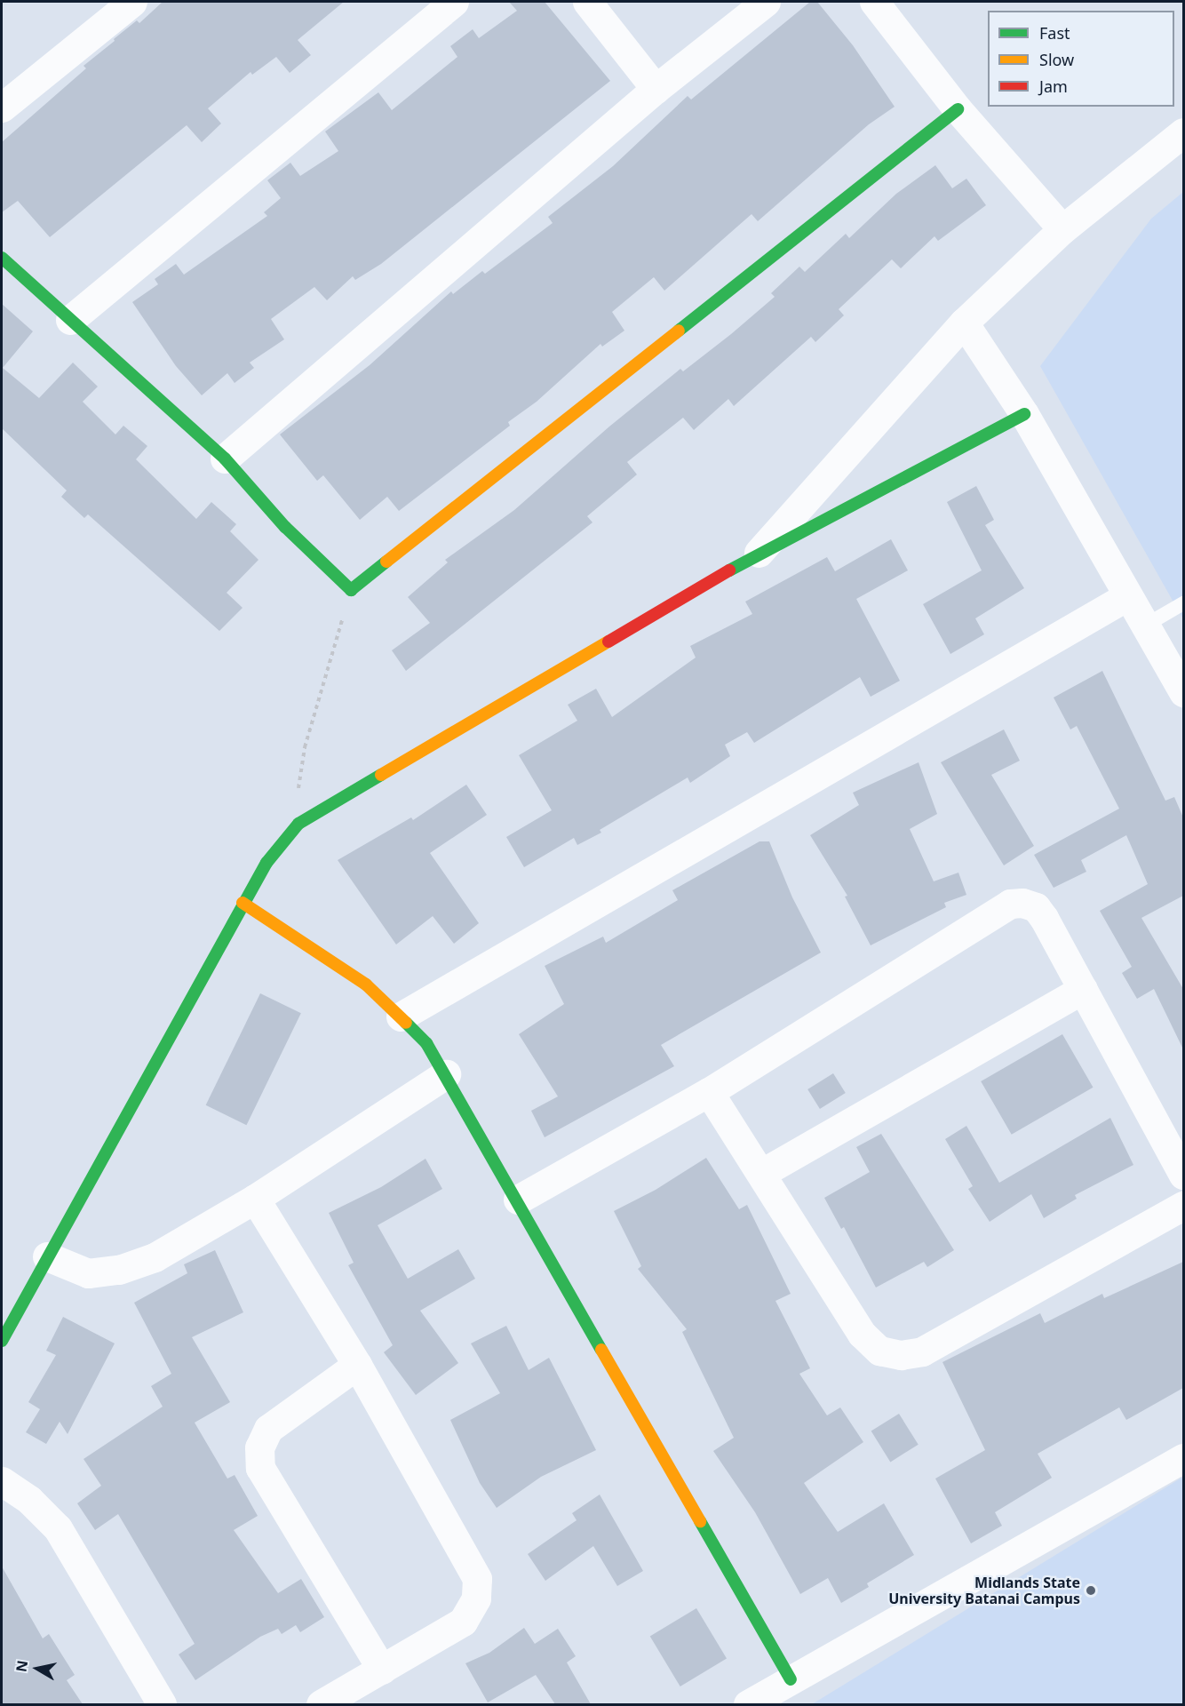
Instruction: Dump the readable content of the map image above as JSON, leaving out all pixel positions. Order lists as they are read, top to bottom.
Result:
{
  "places": ["Midlands State University Batanai Campus"],
  "legend": ["Fast", "Slow", "Jam"],
  "north": "left"
}
